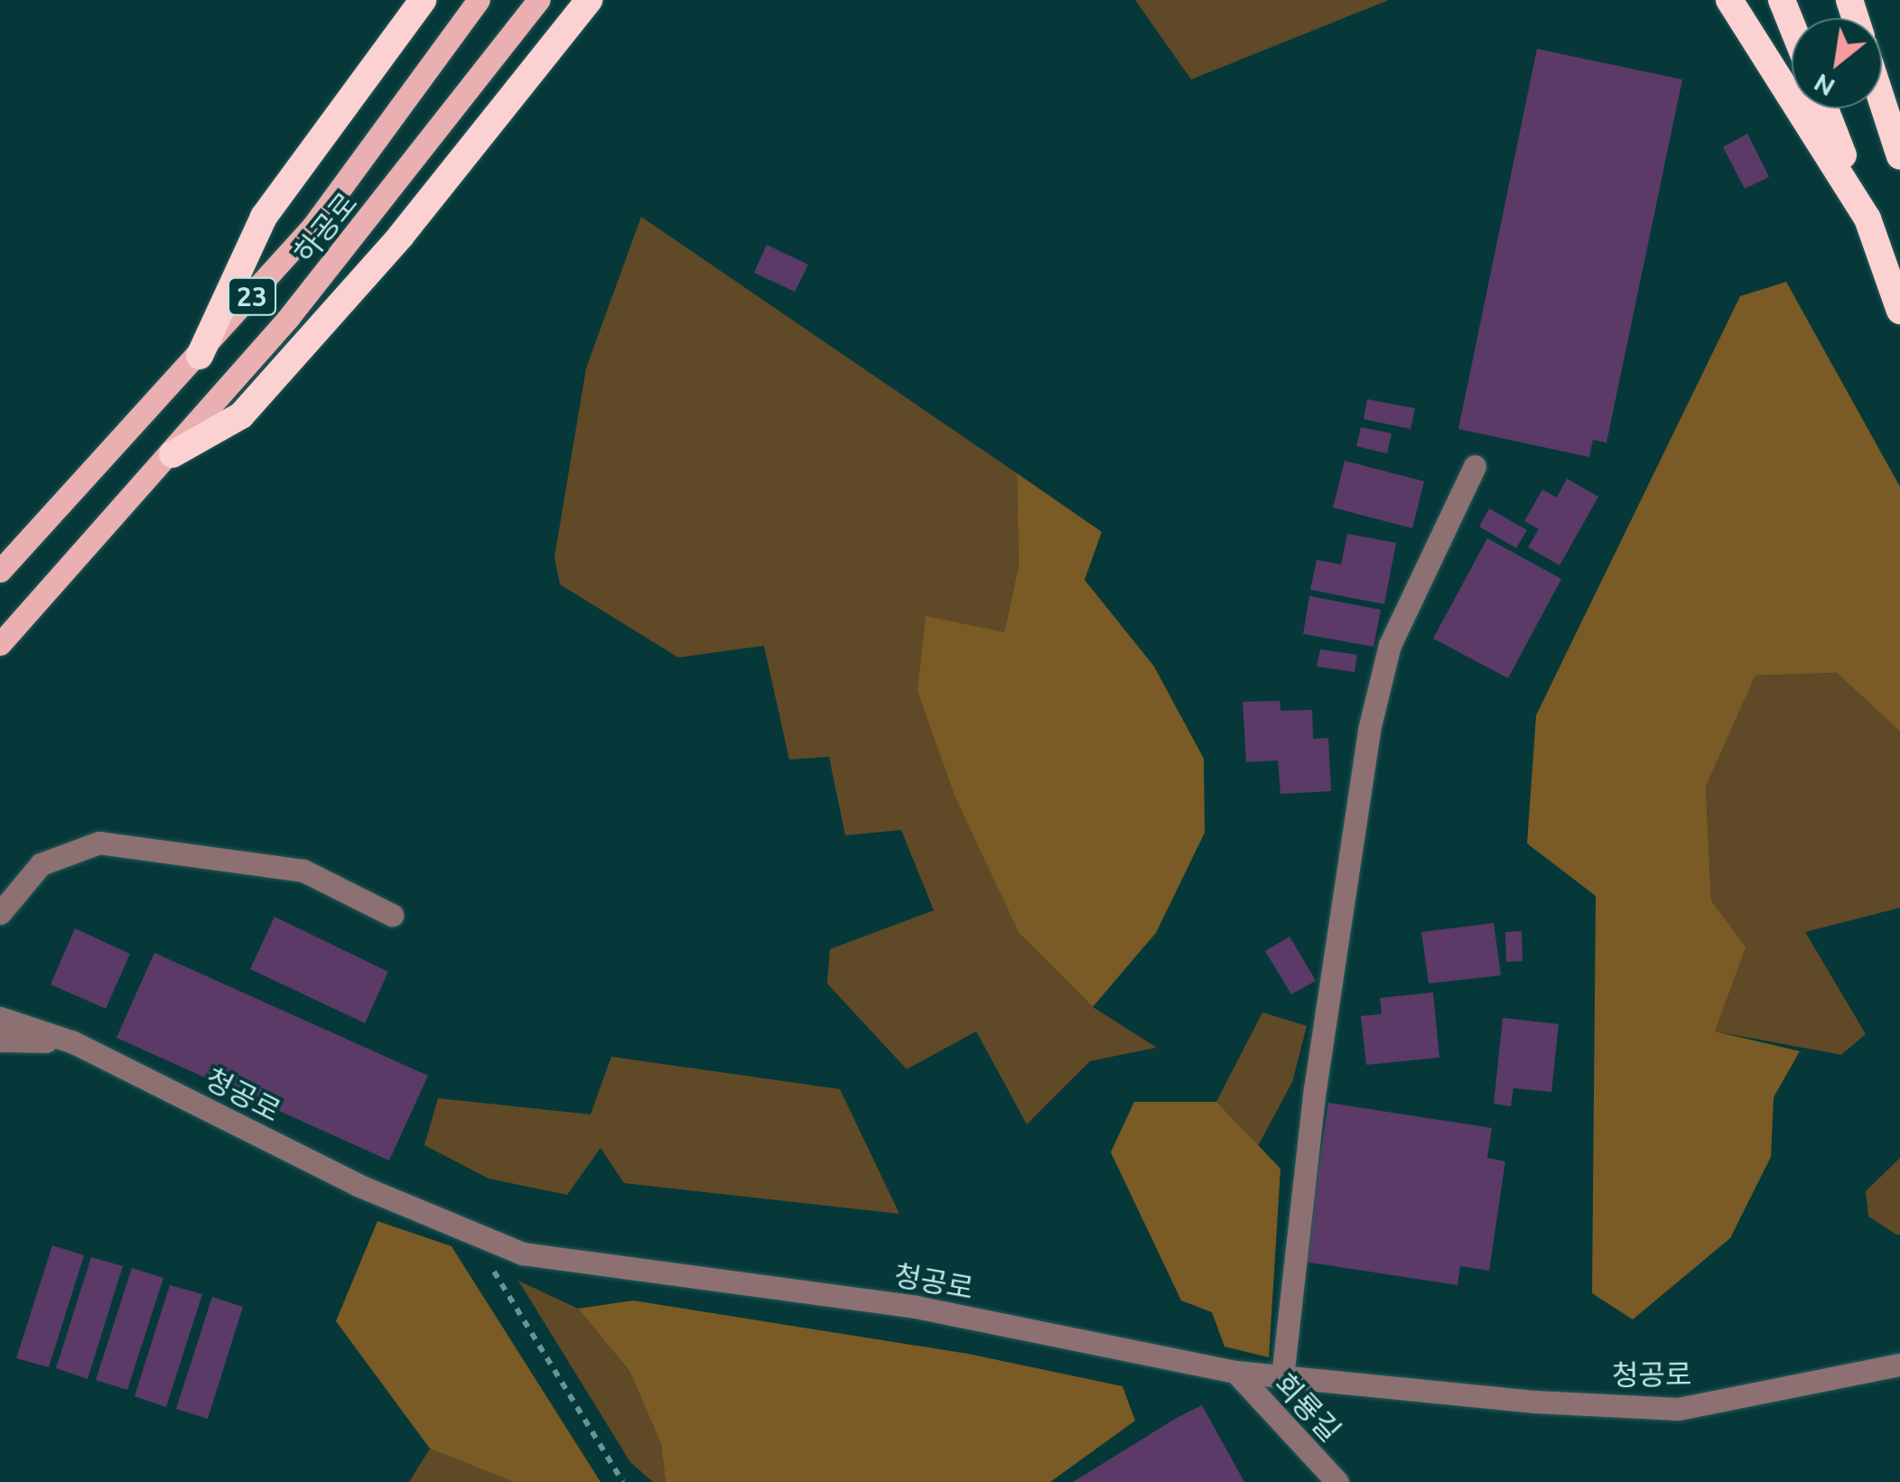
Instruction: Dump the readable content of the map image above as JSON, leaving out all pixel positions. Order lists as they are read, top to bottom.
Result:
{
  "streets": {
    "main road": ["하공로", "23"],
    "street": ["청공로", "회룡길"]
  },
  "crossings": [
    ["청공로", "회룡길"]
  ],
  "north": "bottom left"
}
